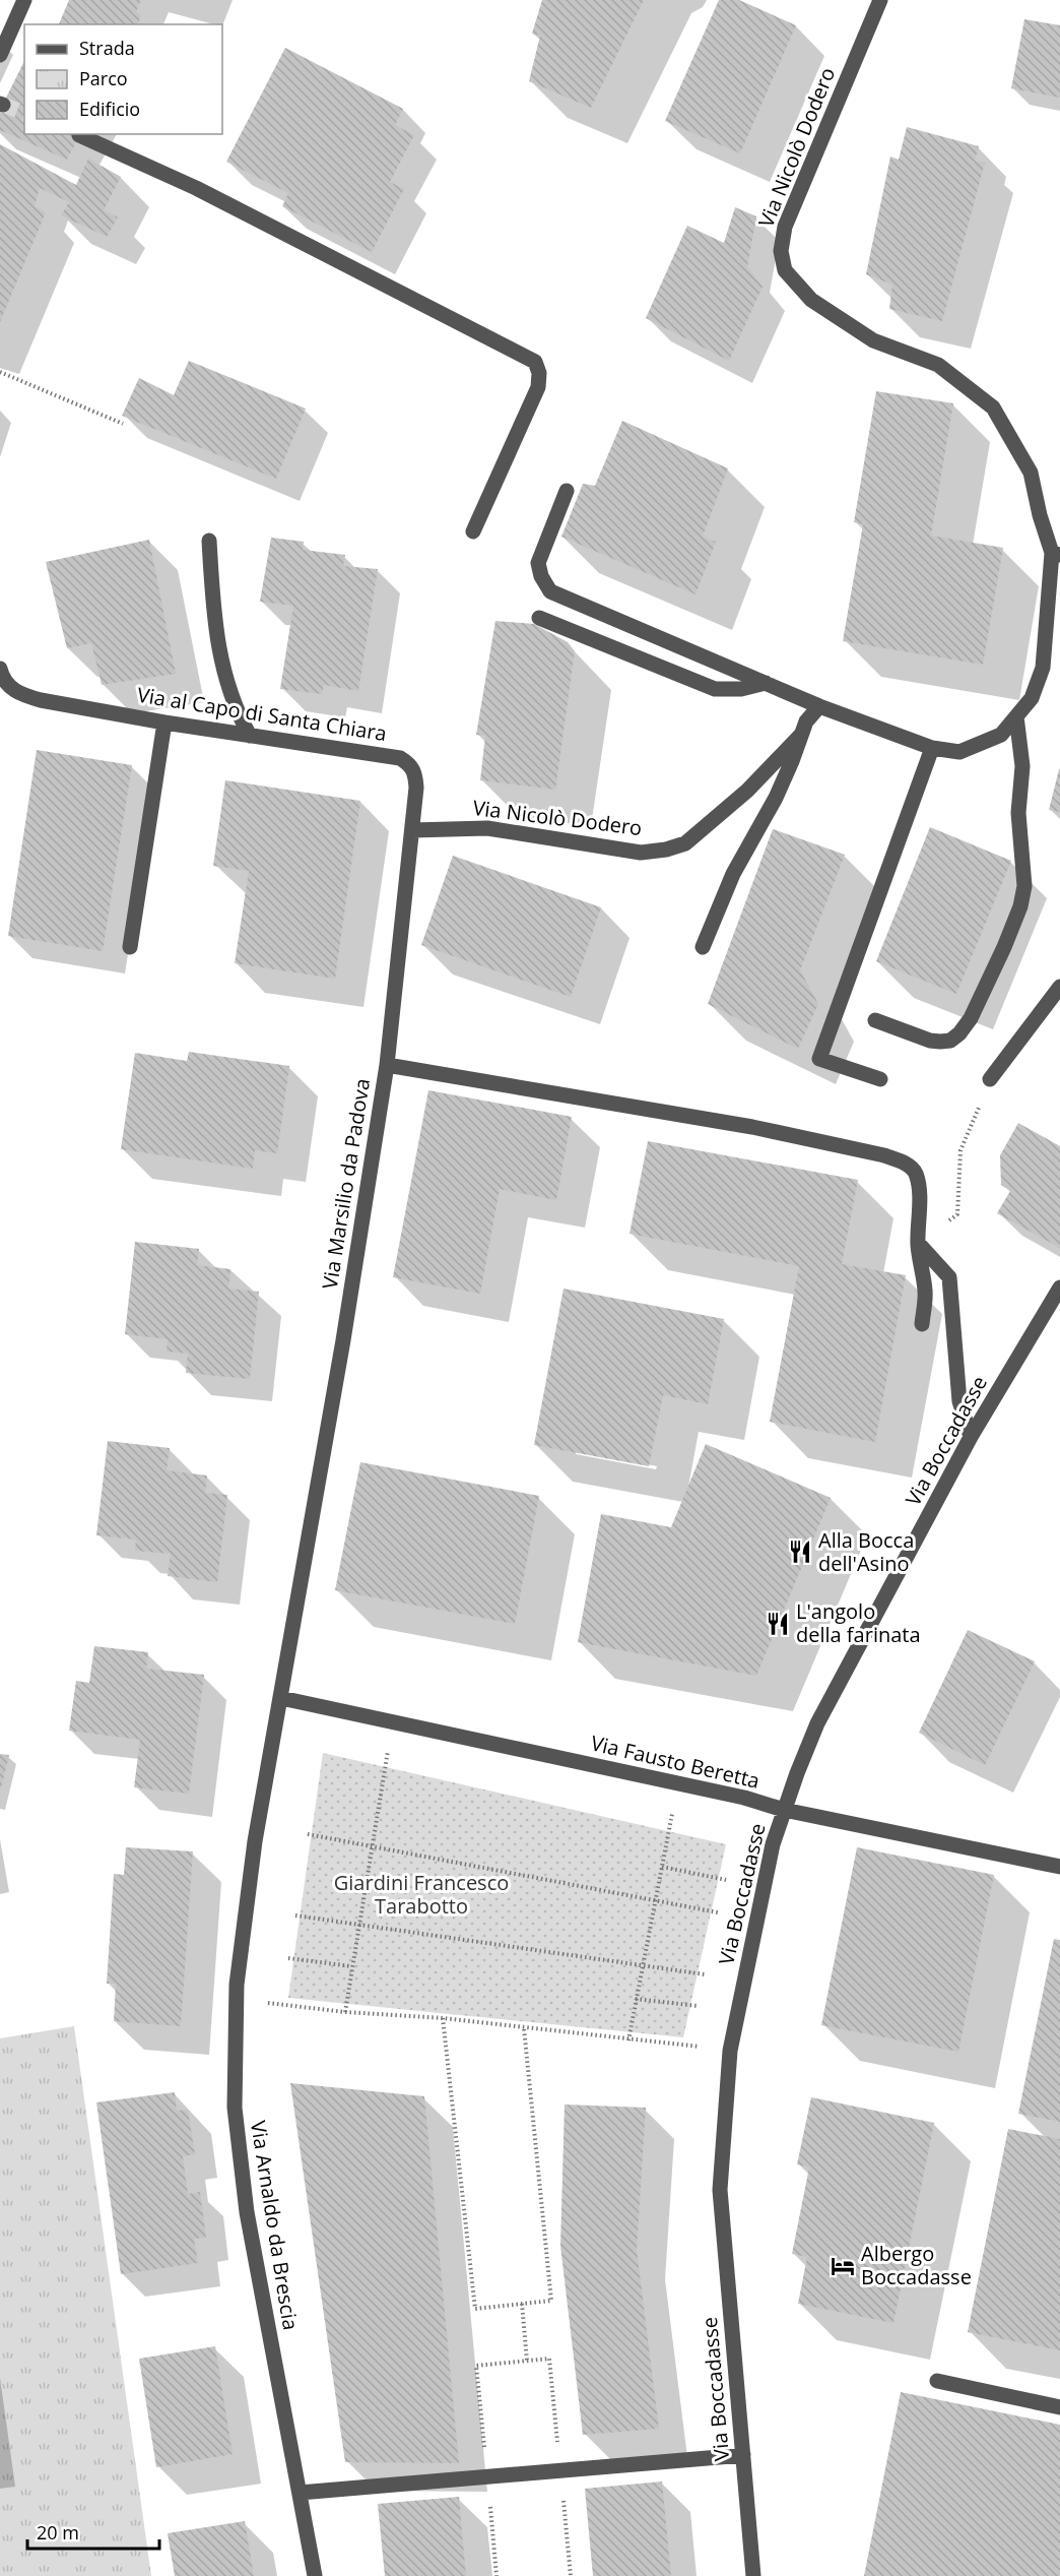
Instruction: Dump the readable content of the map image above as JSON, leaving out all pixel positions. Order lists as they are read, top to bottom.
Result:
{
  "streets": {
    "street": [
      "Via Nicolò Dodero",
      "Via al Capo di Santa Chiara",
      "Via Marsilio da Padova",
      "Via Boccadasse",
      "Via Fausto Beretta",
      "Via Arnaldo da Brescia"
    ]
  },
  "crossings": [
    ["Via Nicolò Dodero", "Via al Capo di Santa Chiara"],
    ["Via al Capo di Santa Chiara", "Via Marsilio da Padova"],
    ["Via Marsilio da Padova", "Via Fausto Beretta"],
    ["Via Marsilio da Padova", "Via Arnaldo da Brescia"],
    ["Via Boccadasse", "Via Fausto Beretta"],
    ["Via Fausto Beretta", "Via Arnaldo da Brescia"]
  ],
  "parks": ["Giardini Francesco Tarabotto"],
  "places": {
    "restaurant": ["Alla Bocca dell'Asino", "L'angolo della farinata"],
    "hotel": ["Albergo Boccadasse"]
  },
  "legend": ["Strada", "Parco", "Edificio"],
  "scale_bar": "20 m"
}
